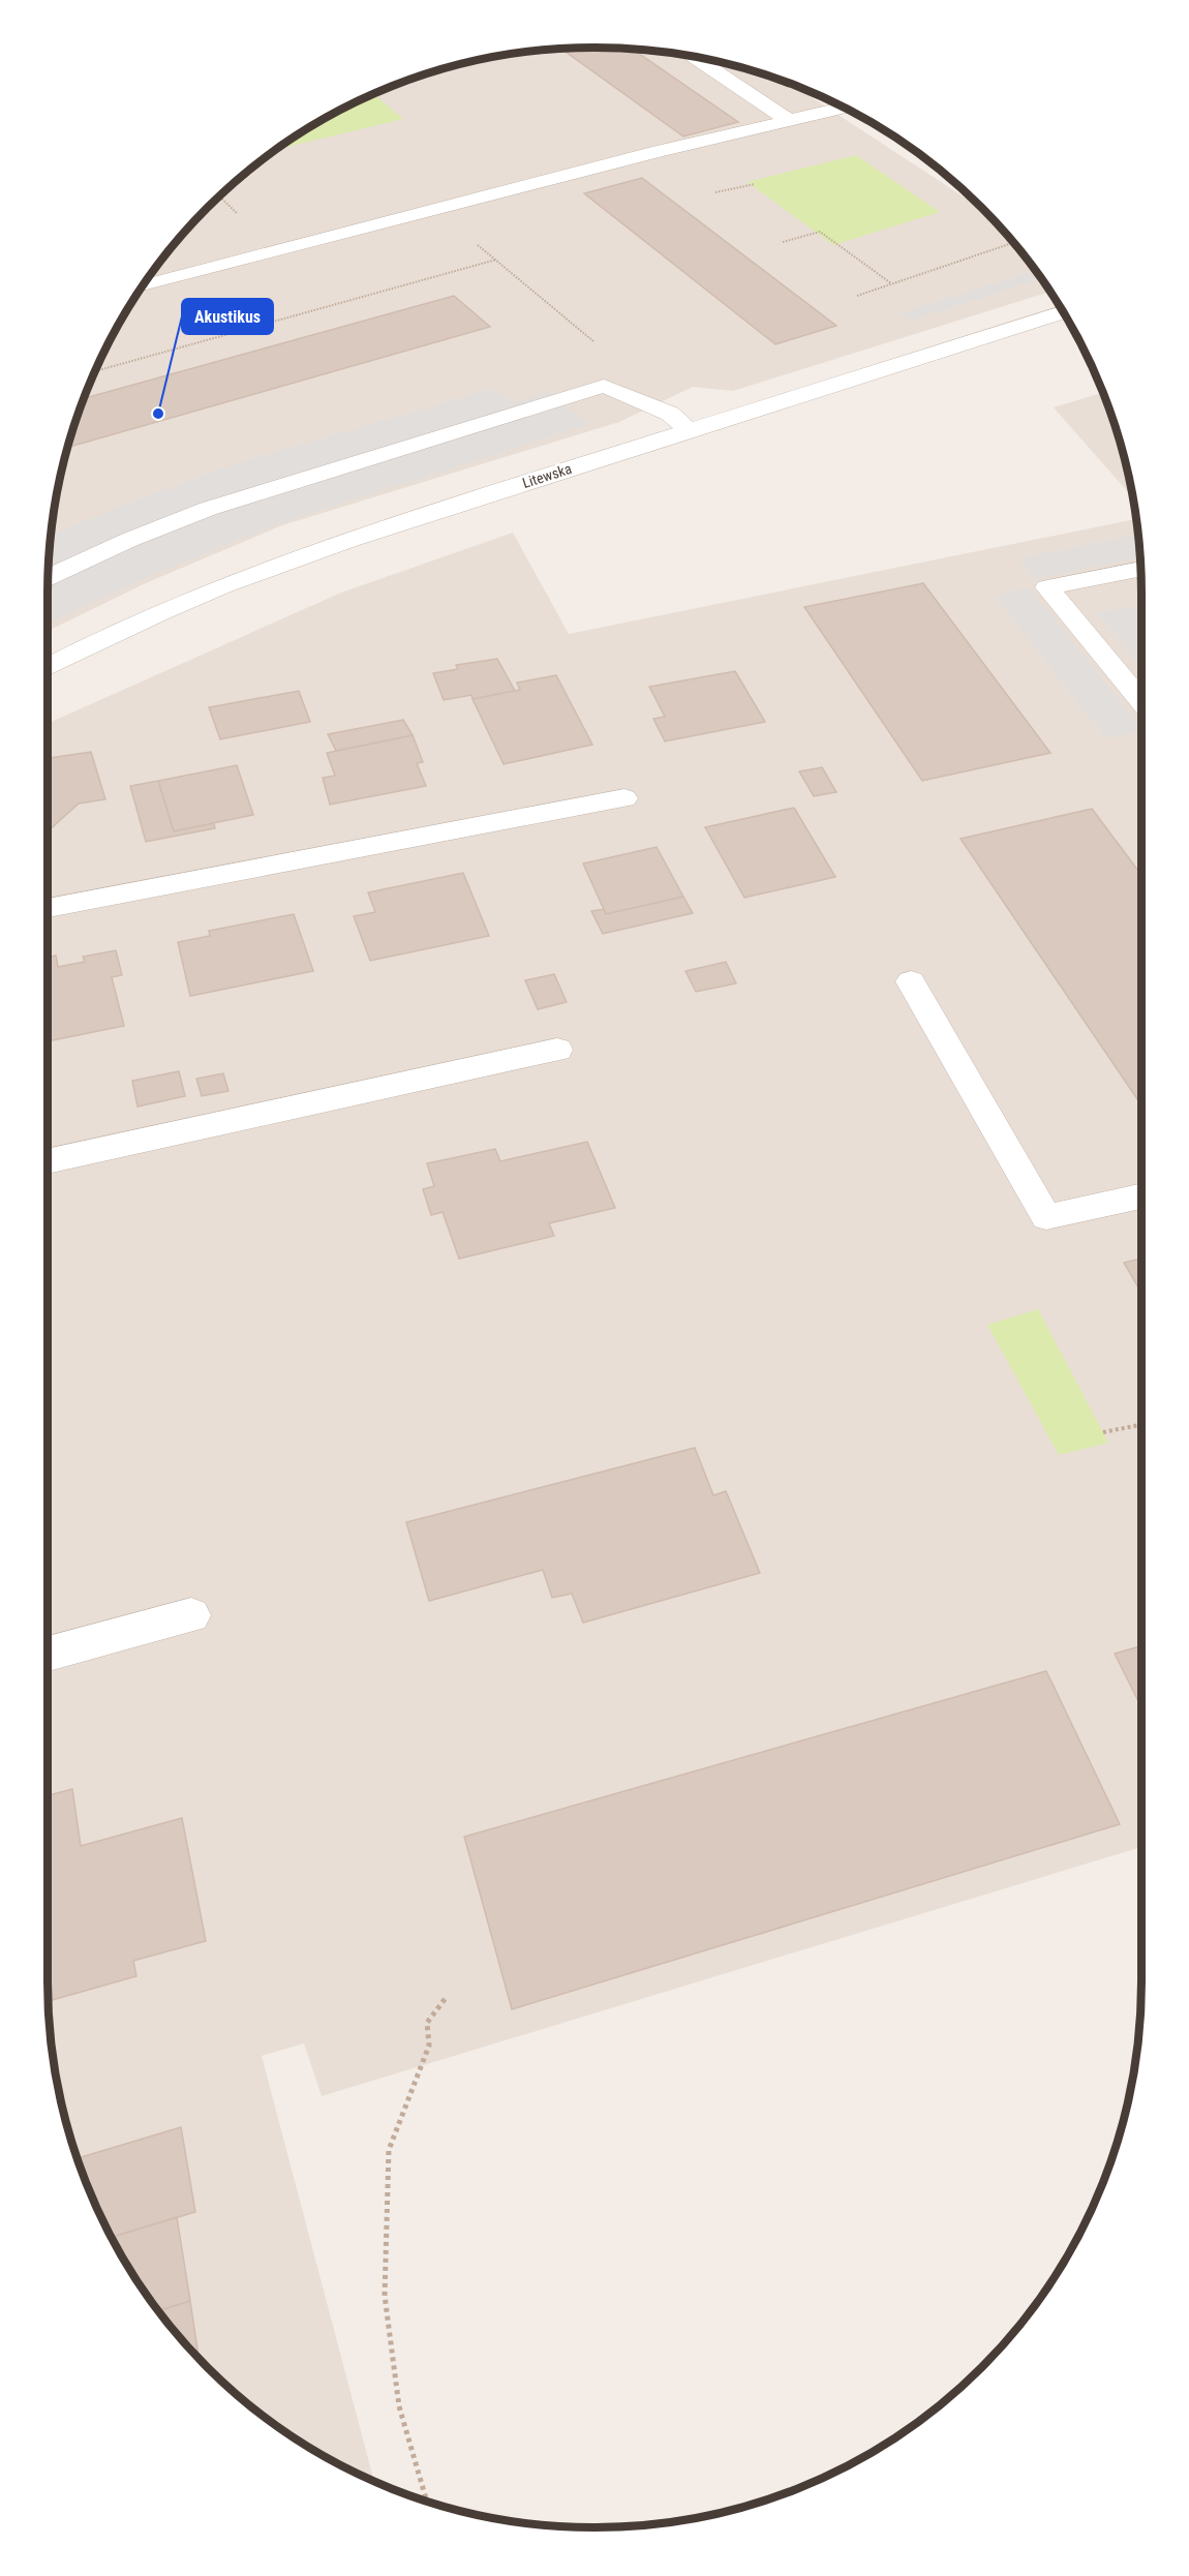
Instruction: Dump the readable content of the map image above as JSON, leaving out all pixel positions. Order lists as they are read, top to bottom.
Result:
{
  "streets": {
    "street": ["Litewska"]
  },
  "places": ["Akustikus"]
}
